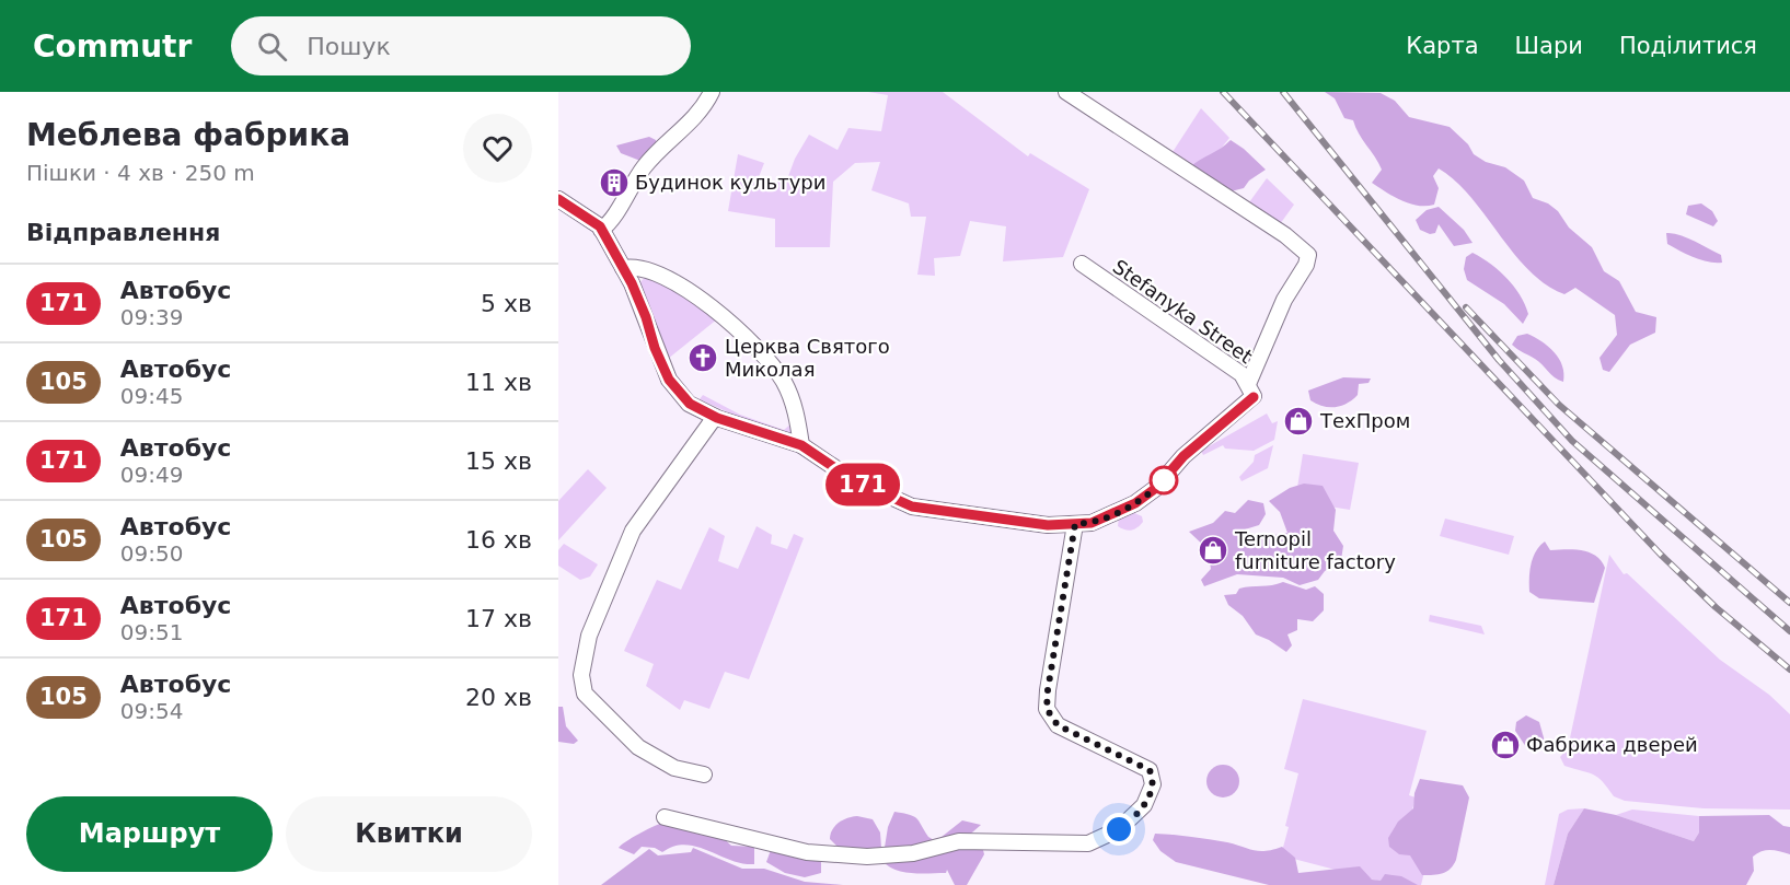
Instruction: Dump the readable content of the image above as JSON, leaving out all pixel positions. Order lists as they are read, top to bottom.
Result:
{
  "streets": {
    "street": ["Stefanyka Street"]
  },
  "places": {
    "building": ["Будинок культури"],
    "church": ["Церква Святого Миколая"],
    "shop": ["ТехПром", "Ternopil furniture factory", "Фабрика дверей"]
  },
  "lines": ["bus line 171"],
  "page": {
    "header": "Commutr",
    "search": "Пошук",
    "nav": ["Карта", "Шари", "Поділитися"],
    "heading": [
      ["Меблева фабрика", "Пішки · 4 хв · 250 m"],
      "Відправлення"
    ],
    "on_map": "171",
    "list": [
      {
        "mark": "171",
        "name": "Автобус",
        "note": "09:39",
        "value": "5 хв"
      },
      {
        "mark": "105",
        "name": "Автобус",
        "note": "09:45",
        "value": "11 хв"
      },
      {
        "mark": "171",
        "name": "Автобус",
        "note": "09:49",
        "value": "15 хв"
      },
      {
        "mark": "105",
        "name": "Автобус",
        "note": "09:50",
        "value": "16 хв"
      },
      {
        "mark": "171",
        "name": "Автобус",
        "note": "09:51",
        "value": "17 хв"
      },
      {
        "mark": "105",
        "name": "Автобус",
        "note": "09:54",
        "value": "20 хв"
      }
    ],
    "buttons": ["Маршрут", "Квитки"]
  }
}
